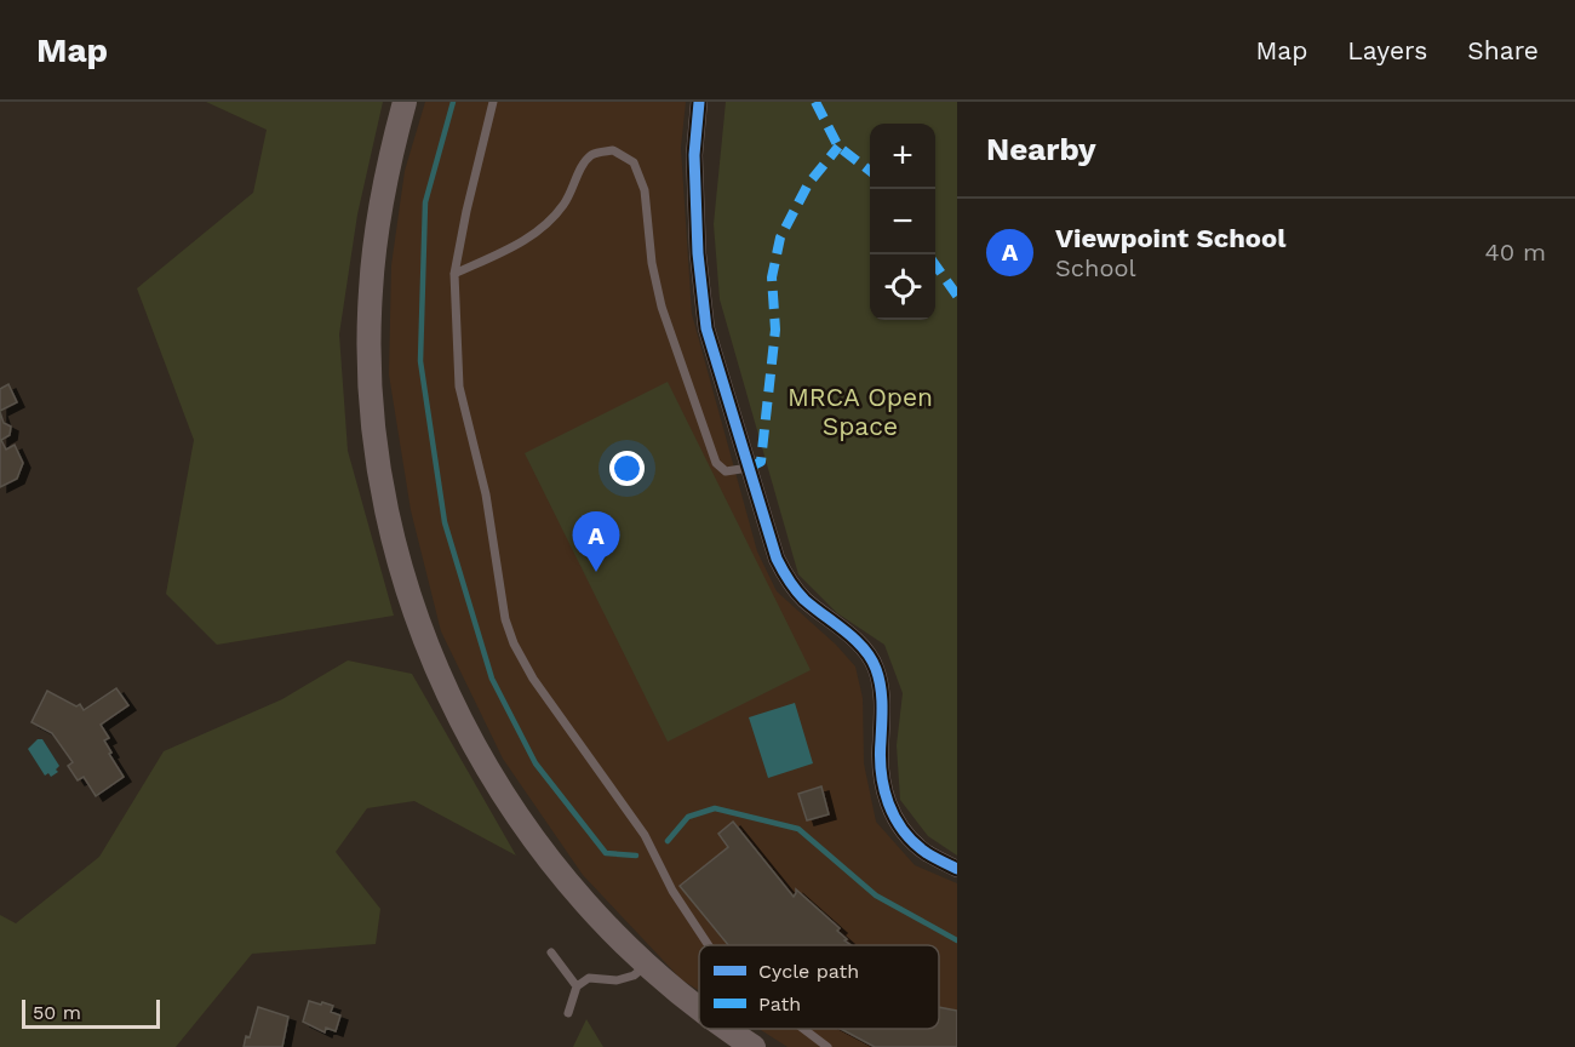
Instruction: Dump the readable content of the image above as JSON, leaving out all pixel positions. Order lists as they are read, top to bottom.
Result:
{
  "parks": ["MRCA Open Space"],
  "legend": ["Cycle path", "Path"],
  "scale_bar": "50 m",
  "page": {
    "header": "Map",
    "nav": ["Map", "Layers", "Share"],
    "heading": "Nearby",
    "map_buttons": ["+", "−"],
    "list": [
      {
        "mark": "A",
        "name": "Viewpoint School",
        "note": "School",
        "value": "40 m"
      }
    ],
    "pins": "A",
    "scale": "50 m"
  }
}
